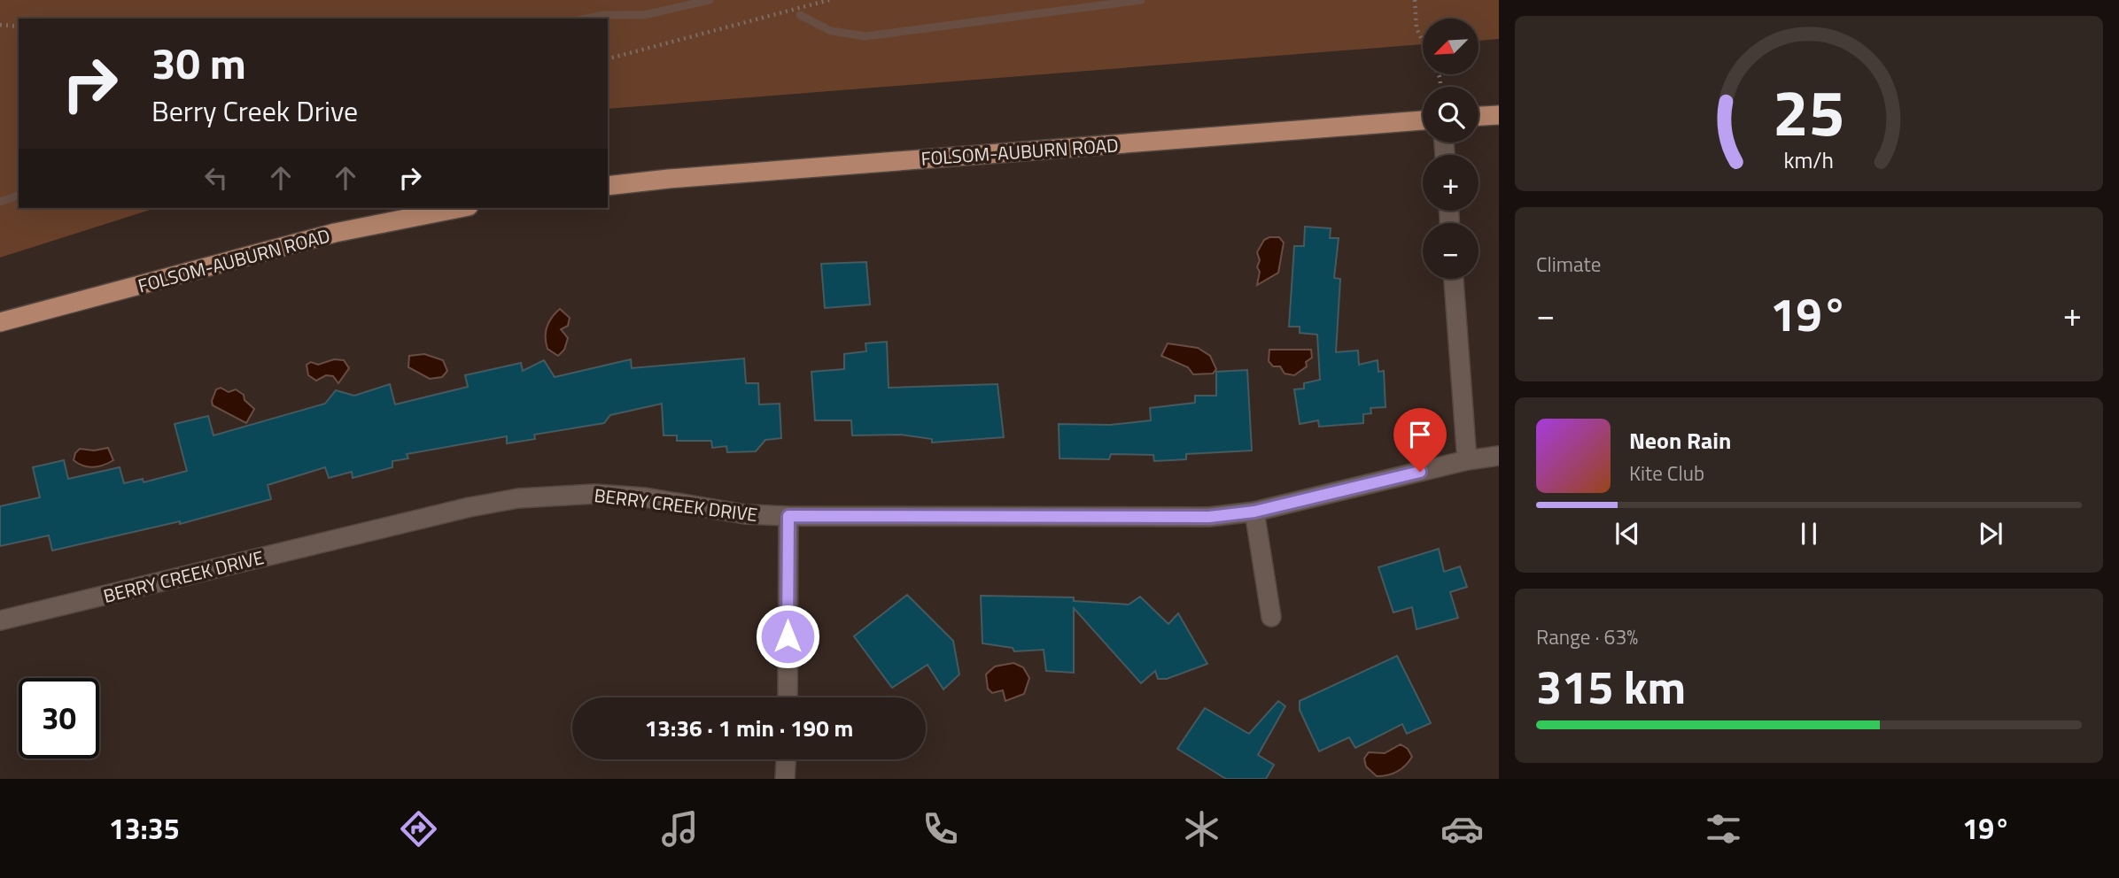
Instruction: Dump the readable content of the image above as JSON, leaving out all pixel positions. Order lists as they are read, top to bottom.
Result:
{
  "streets": {
    "main road": ["FOLSOM-AUBURN ROAD"],
    "street": ["BERRY CREEK DRIVE"]
  },
  "north": "bottom left",
  "page": {
    "map_buttons": ["+", "−"],
    "turn": ["30 m", "Berry Creek Drive"],
    "tile": [
      "Climate",
      ["Range · 63%", "315 km"]
    ],
    "heat": ["−", "19°", "+"],
    "song": ["Neon Rain", "Kite Club"],
    "limit": "30",
    "trip": "13:36 · 1 min · 190 m",
    "tabs": ["13:35", "19°"],
    "gauge": ["25", "km/h"]
  }
}
